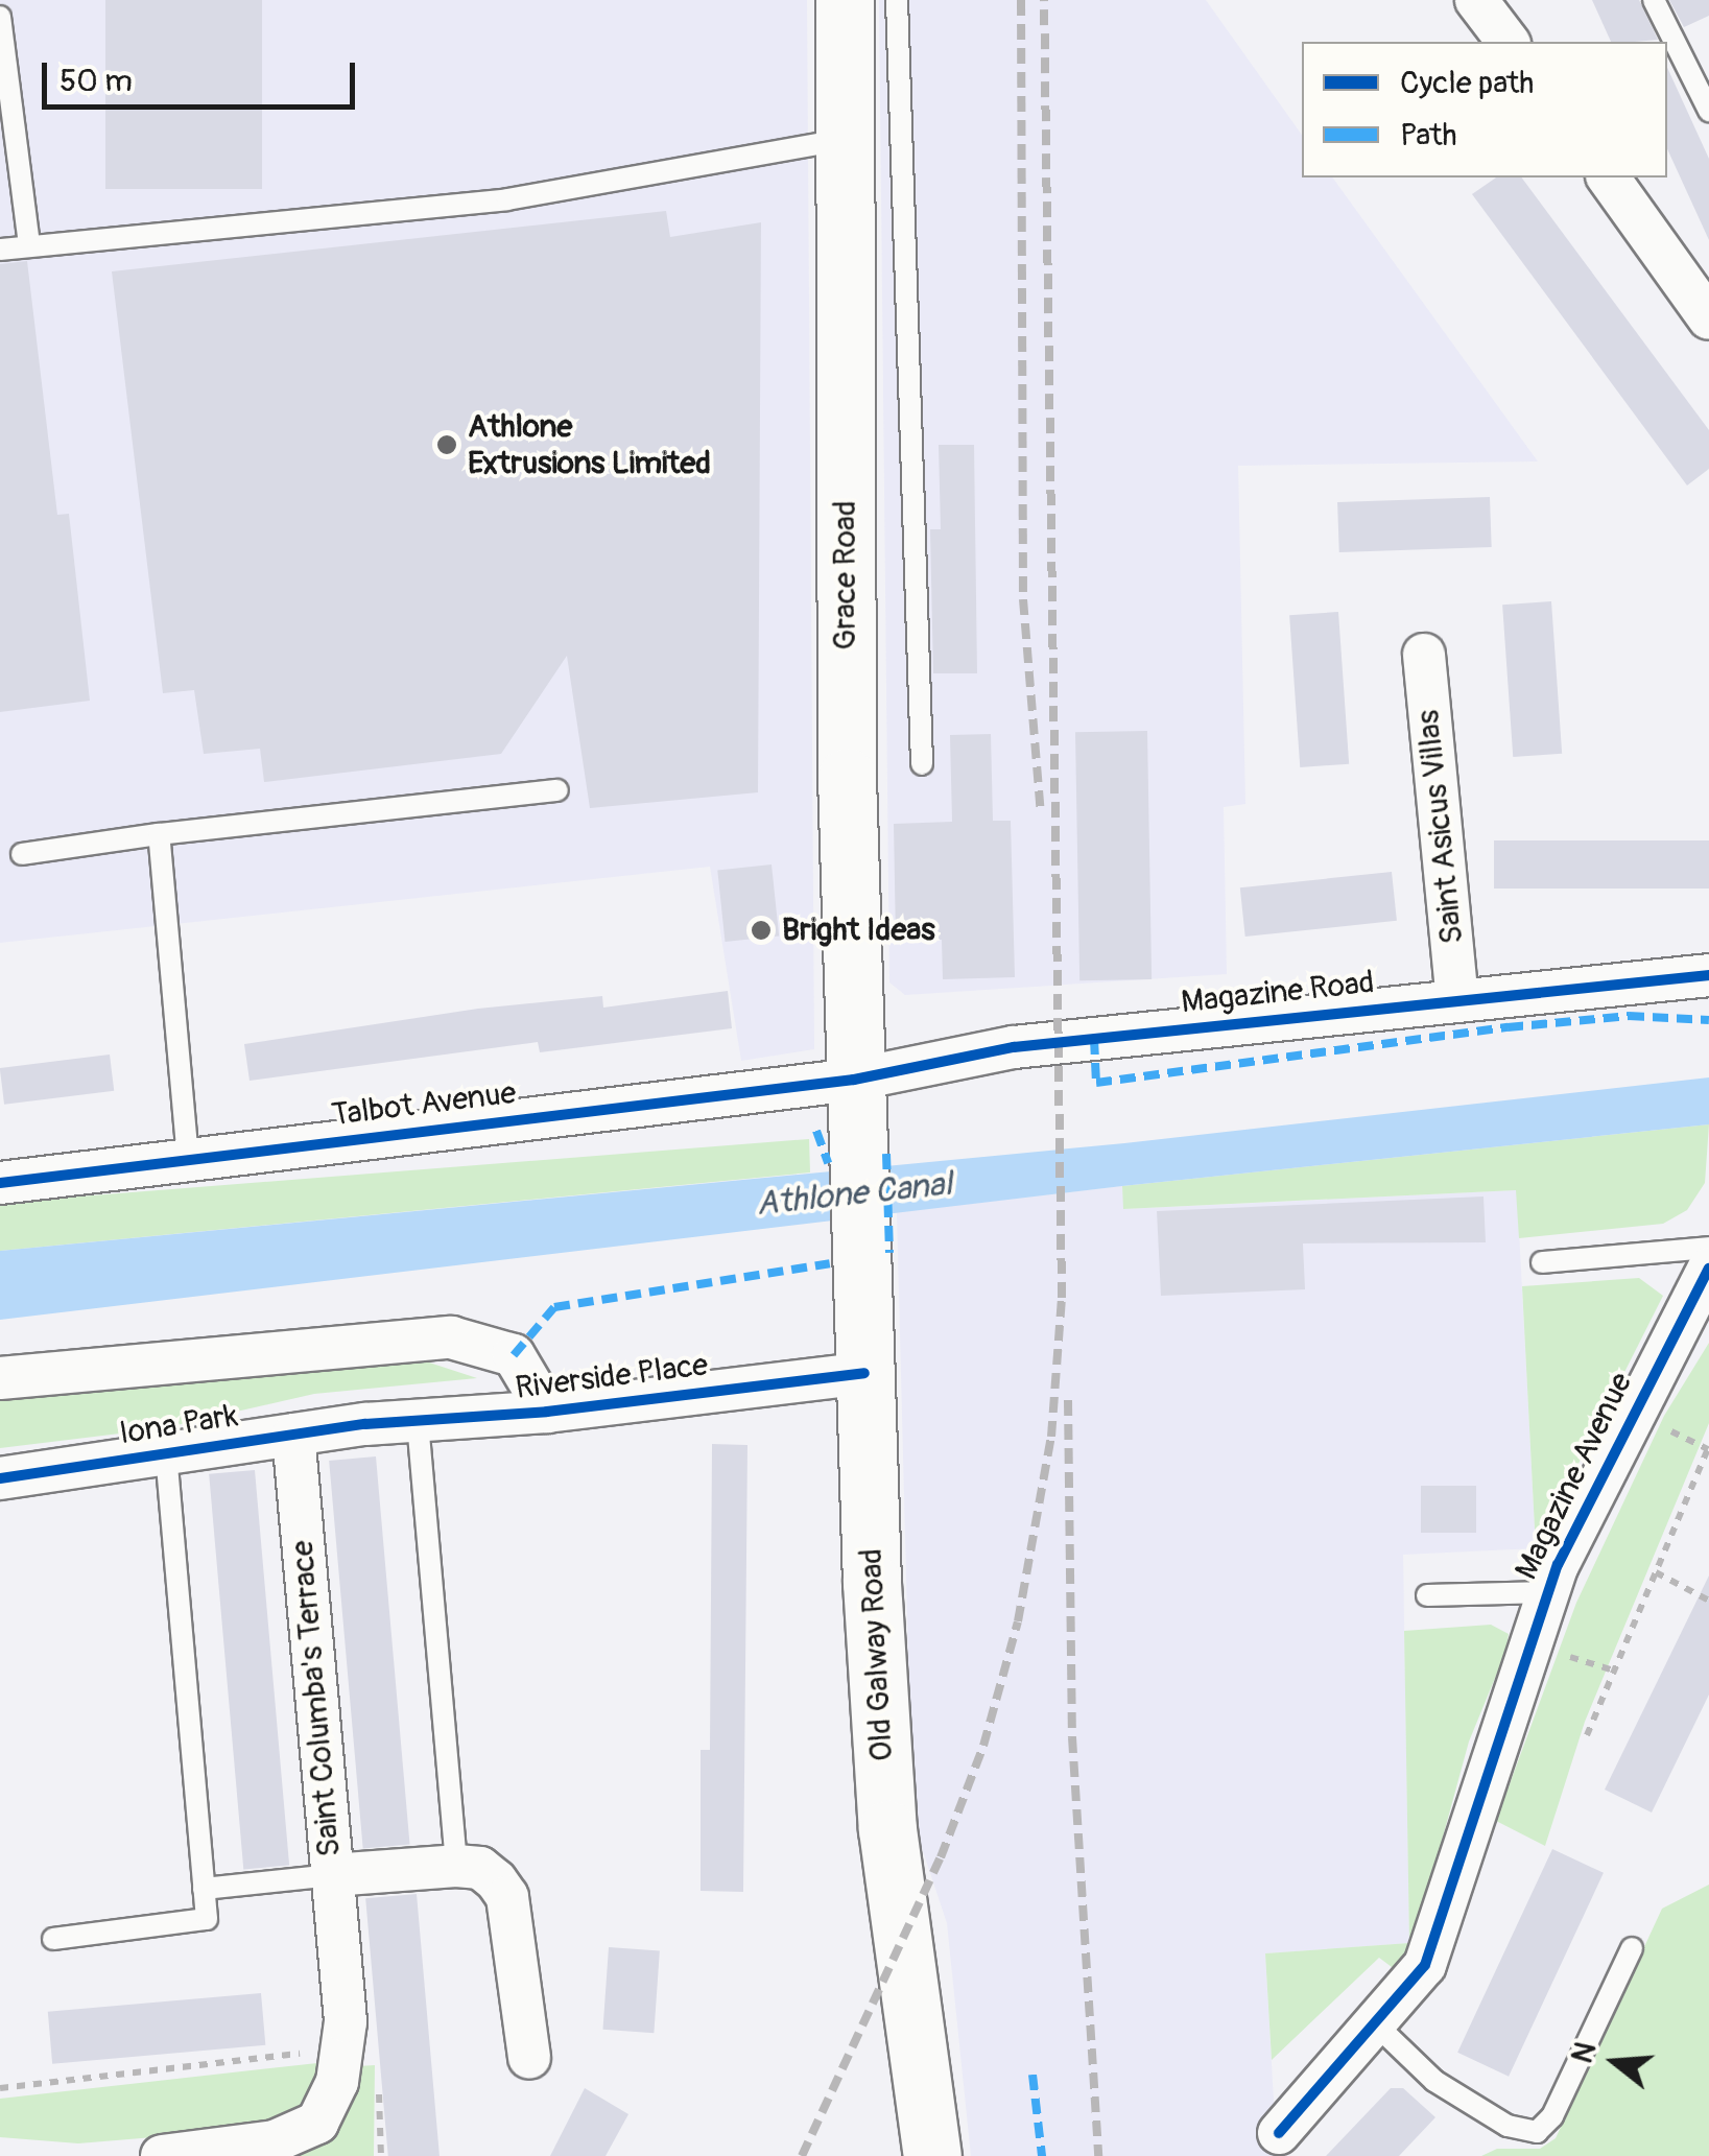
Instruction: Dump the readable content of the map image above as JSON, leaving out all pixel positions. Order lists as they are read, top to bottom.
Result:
{
  "streets": {
    "main road": ["Grace Road", "Old Galway Road"],
    "street": [
      "Saint Asicus Villas",
      "Magazine Road",
      "Talbot Avenue",
      "Riverside Place",
      "Iona Park",
      "Magazine Avenue",
      "Saint Columba's Terrace"
    ]
  },
  "crossings": [
    ["Grace Road", "Magazine Road"],
    ["Grace Road", "Talbot Avenue"],
    ["Grace Road", "Old Galway Road"],
    ["Saint Asicus Villas", "Magazine Road"],
    ["Magazine Road", "Talbot Avenue"],
    ["Riverside Place", "Iona Park"],
    ["Riverside Place", "Old Galway Road"],
    ["Iona Park", "Saint Columba's Terrace"]
  ],
  "water": ["Athlone Canal"],
  "places": ["Athlone Extrusions Limited", "Bright Ideas"],
  "legend": ["Cycle path", "Path"],
  "scale_bar": "50 m",
  "north": "left"
}
